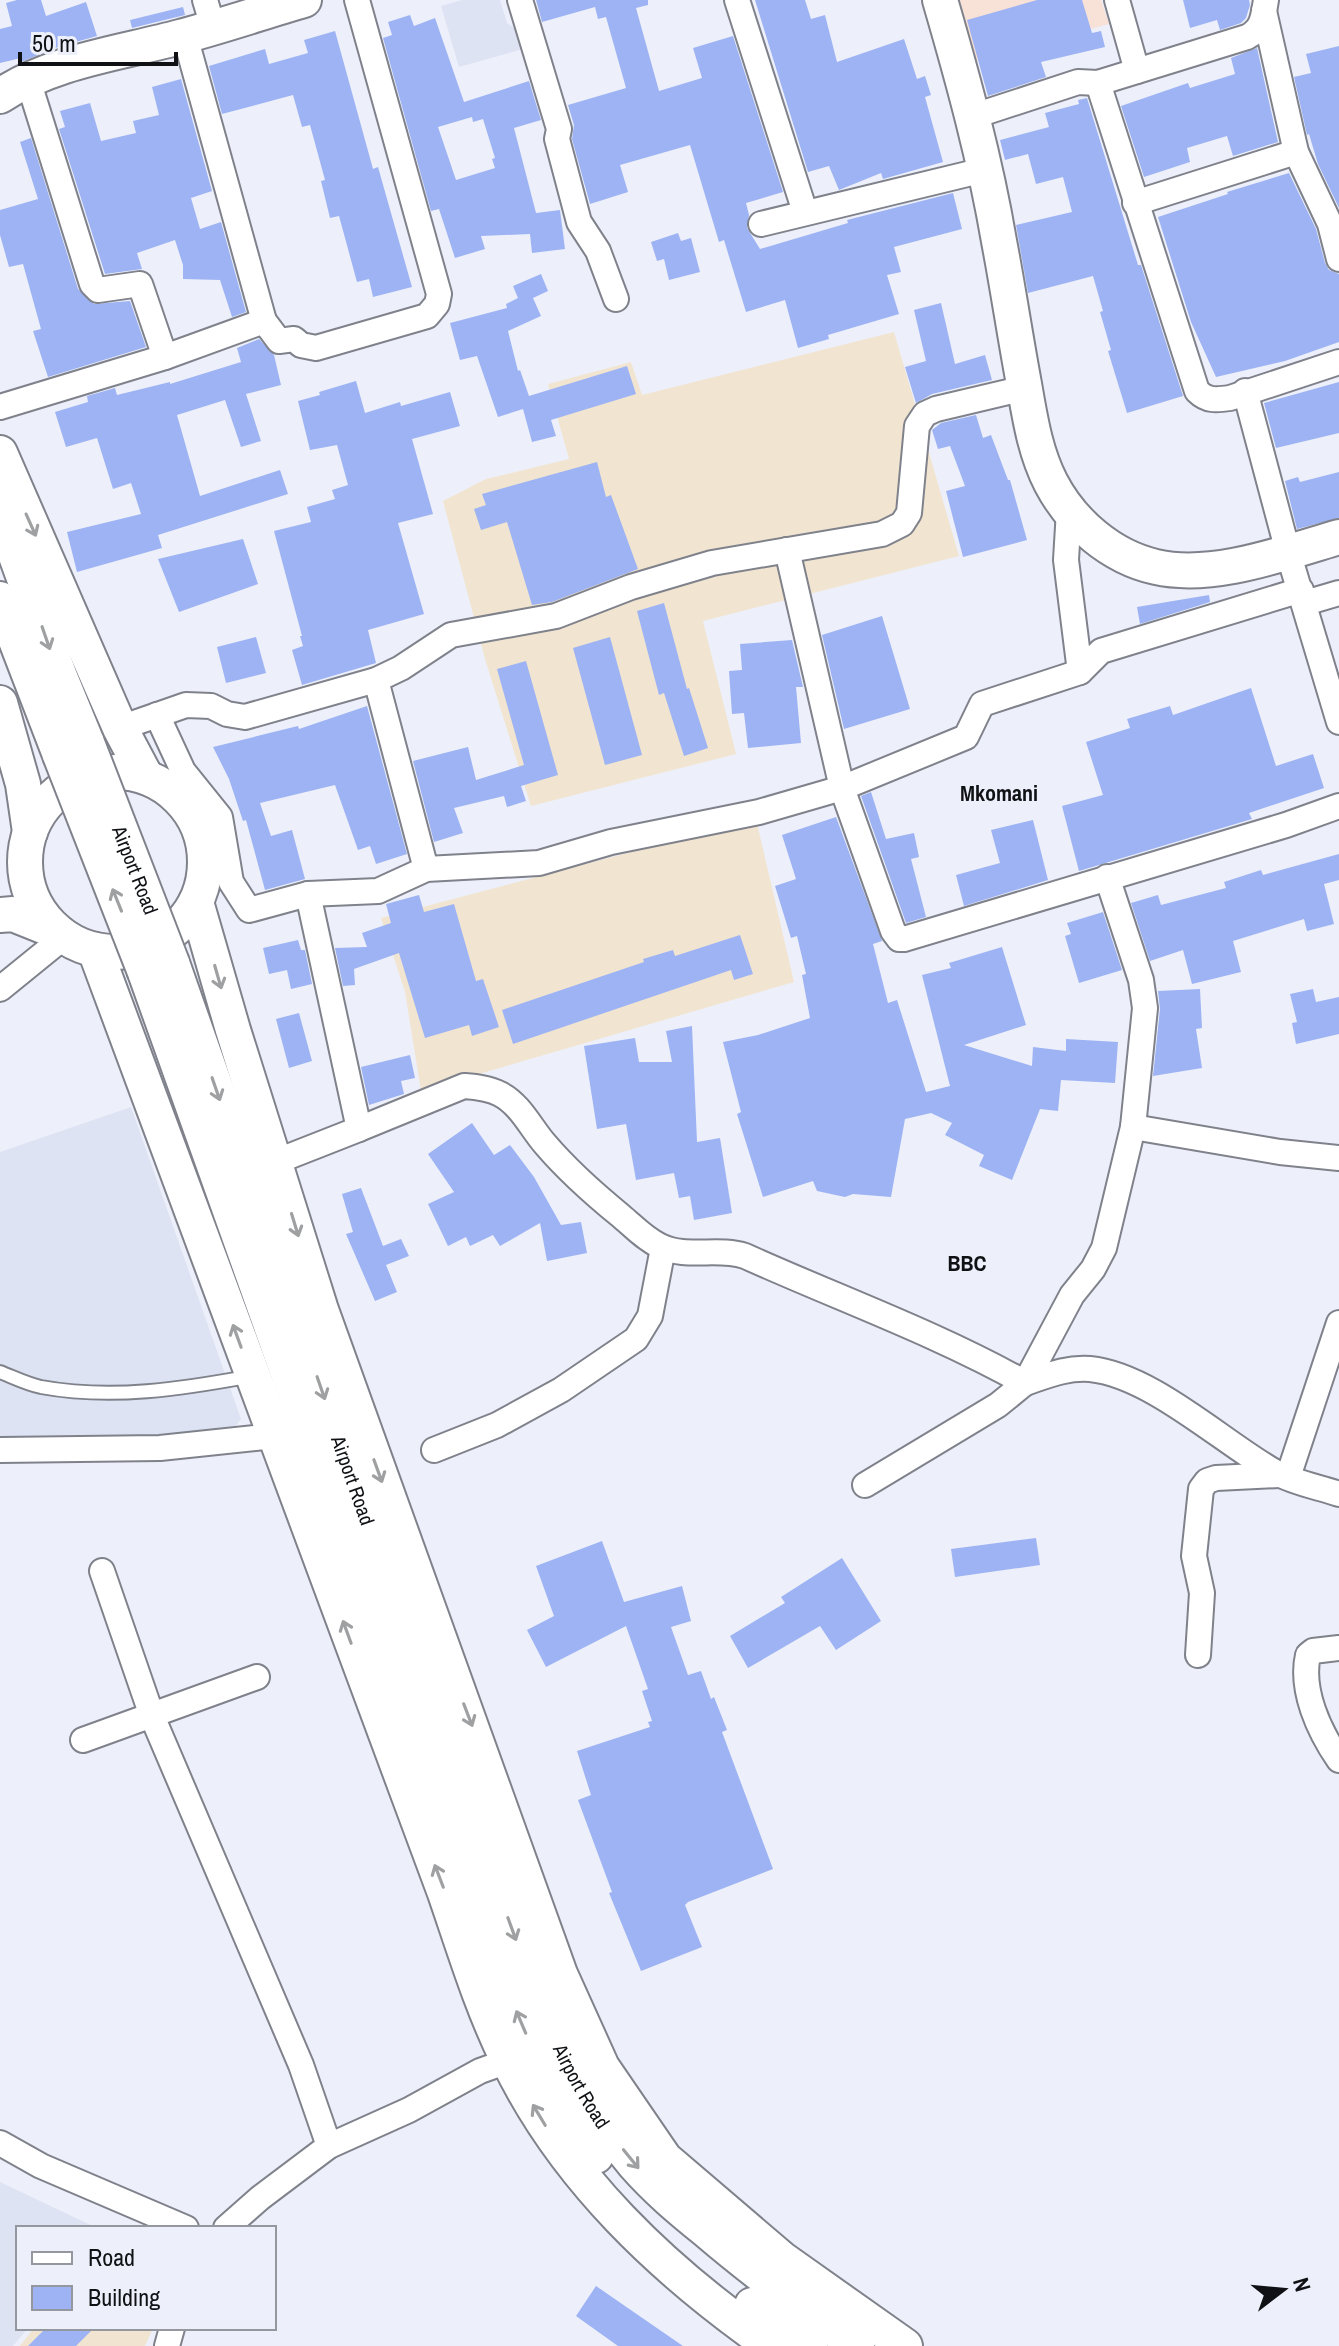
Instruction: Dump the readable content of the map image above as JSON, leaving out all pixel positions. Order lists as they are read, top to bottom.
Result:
{
  "streets": {
    "main road": ["Airport Road"]
  },
  "districts": ["Mkomani", "BBC"],
  "legend": ["Road", "Building"],
  "scale_bar": "50 m",
  "north": "right"
}
